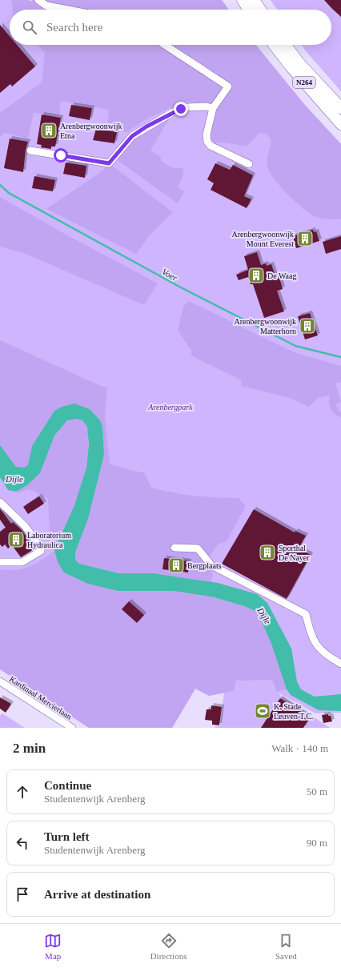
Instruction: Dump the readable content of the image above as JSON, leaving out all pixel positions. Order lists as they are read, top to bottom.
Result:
{
  "streets": {
    "highway": ["N264"],
    "street": ["Kardinaal Mercierlaan"]
  },
  "water": ["Voer", "Dijle"],
  "parks": ["Arenbergpark"],
  "places": {
    "building": [
      "Arenbergwoonwijk Etna",
      "Arenbergwoonwijk Mount Everest",
      "De Waag",
      "Arenbergwoonwijk Matterhorn",
      "Laboratorium Hydraulica",
      "Sporthal De Nayer",
      "Bergplaats"
    ],
    "sports": ["K. Stade Leuven T.C."]
  },
  "page": {
    "search": "Search here",
    "heading": ["2 min", "Walk · 140 m"],
    "list": [
      ["Continue", "Studentenwijk Arenberg", "50 m"],
      ["Turn left", "Studentenwijk Arenberg", "90 m"],
      "Arrive at destination"
    ],
    "nav": ["Map", "Directions", "Saved"]
  }
}
